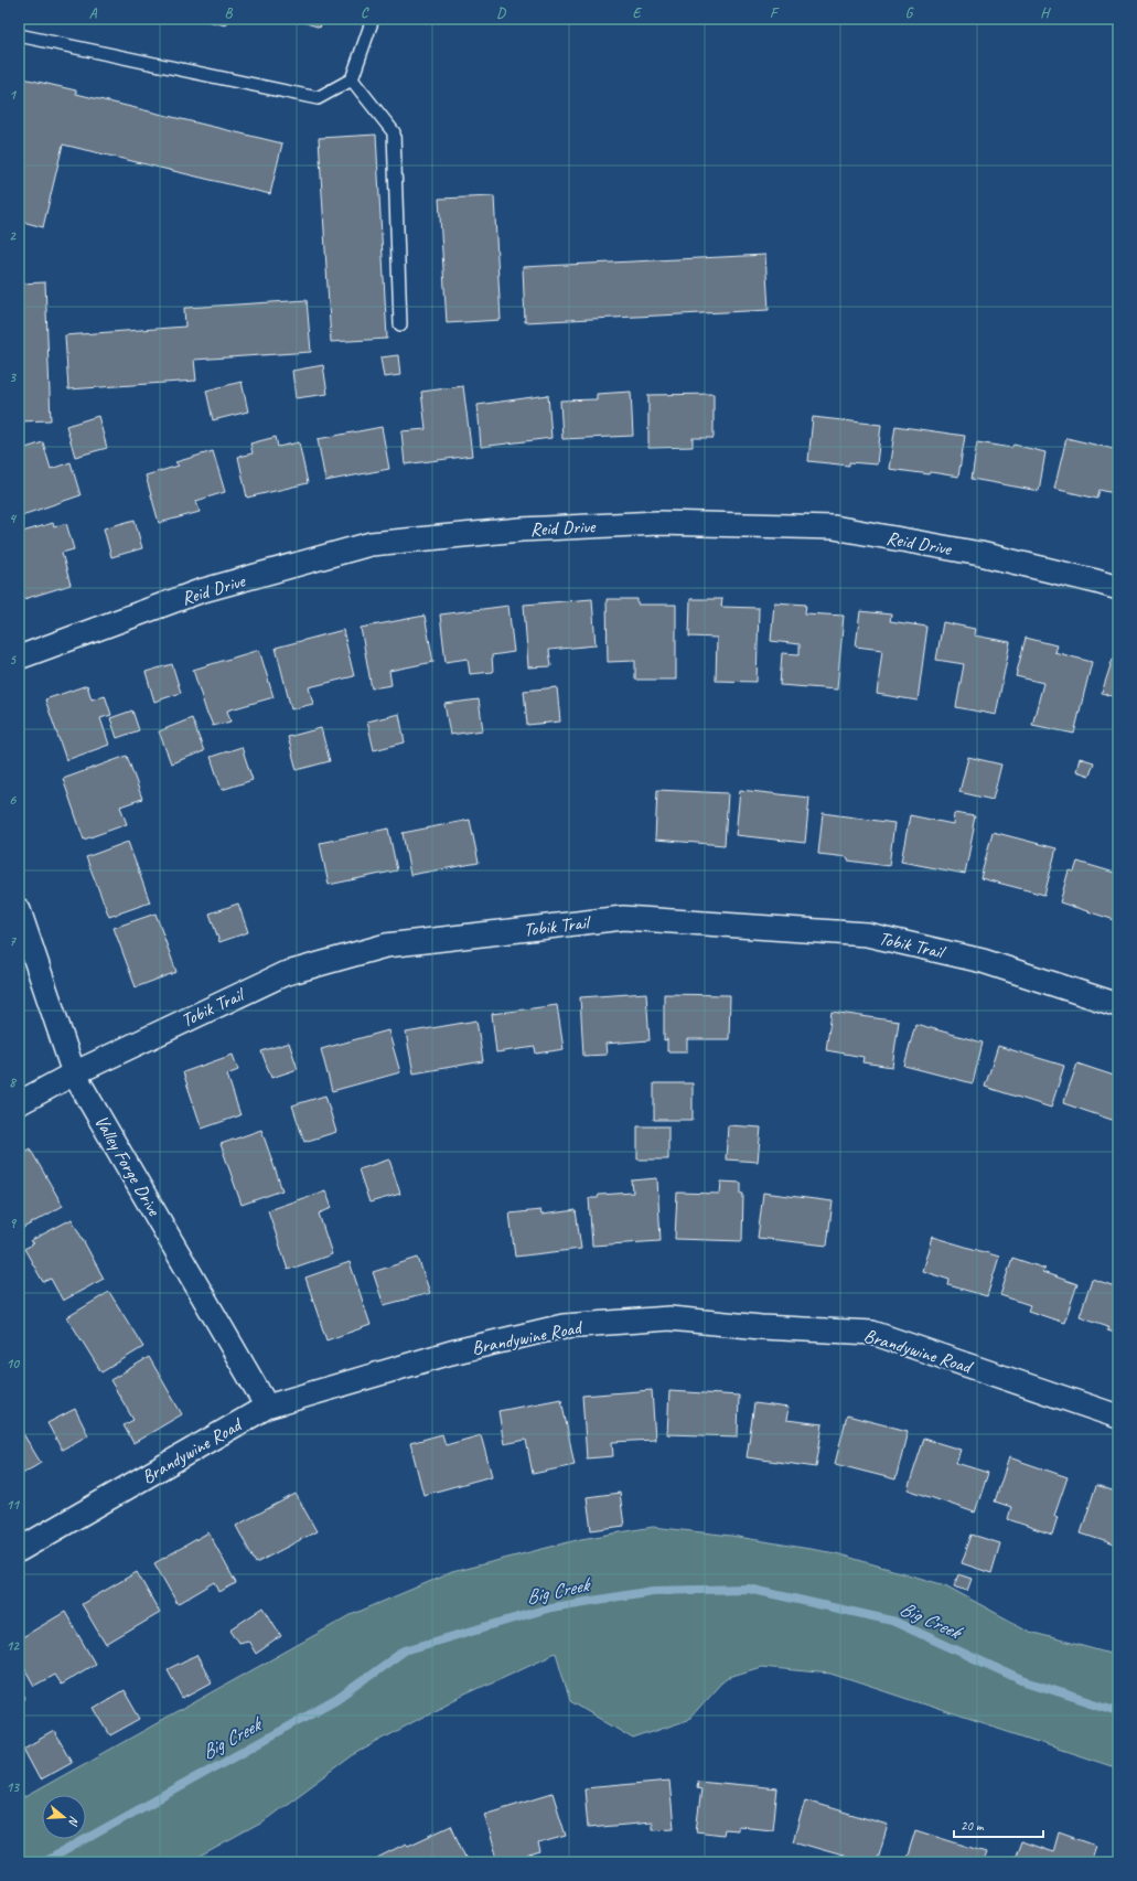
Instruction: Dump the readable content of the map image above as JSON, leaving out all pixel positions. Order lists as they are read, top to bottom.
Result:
{
  "streets": {
    "street": [
      "Reid Drive",
      "Tobik Trail",
      "Valley Forge Drive",
      "Brandywine Road"
    ]
  },
  "crossings": [
    ["Tobik Trail", "Valley Forge Drive"],
    ["Valley Forge Drive", "Brandywine Road"]
  ],
  "water": ["Big Creek"],
  "scale_bar": "20 m",
  "north": "right",
  "grid": {
    "columns": [
      "A",
      "B",
      "C",
      "D",
      "E",
      "F",
      "G",
      "H"
    ],
    "rows": [
      "1",
      "2",
      "3",
      "4",
      "5",
      "6",
      "7",
      "8",
      "9",
      "10",
      "11",
      "12",
      "13"
    ]
  }
}
